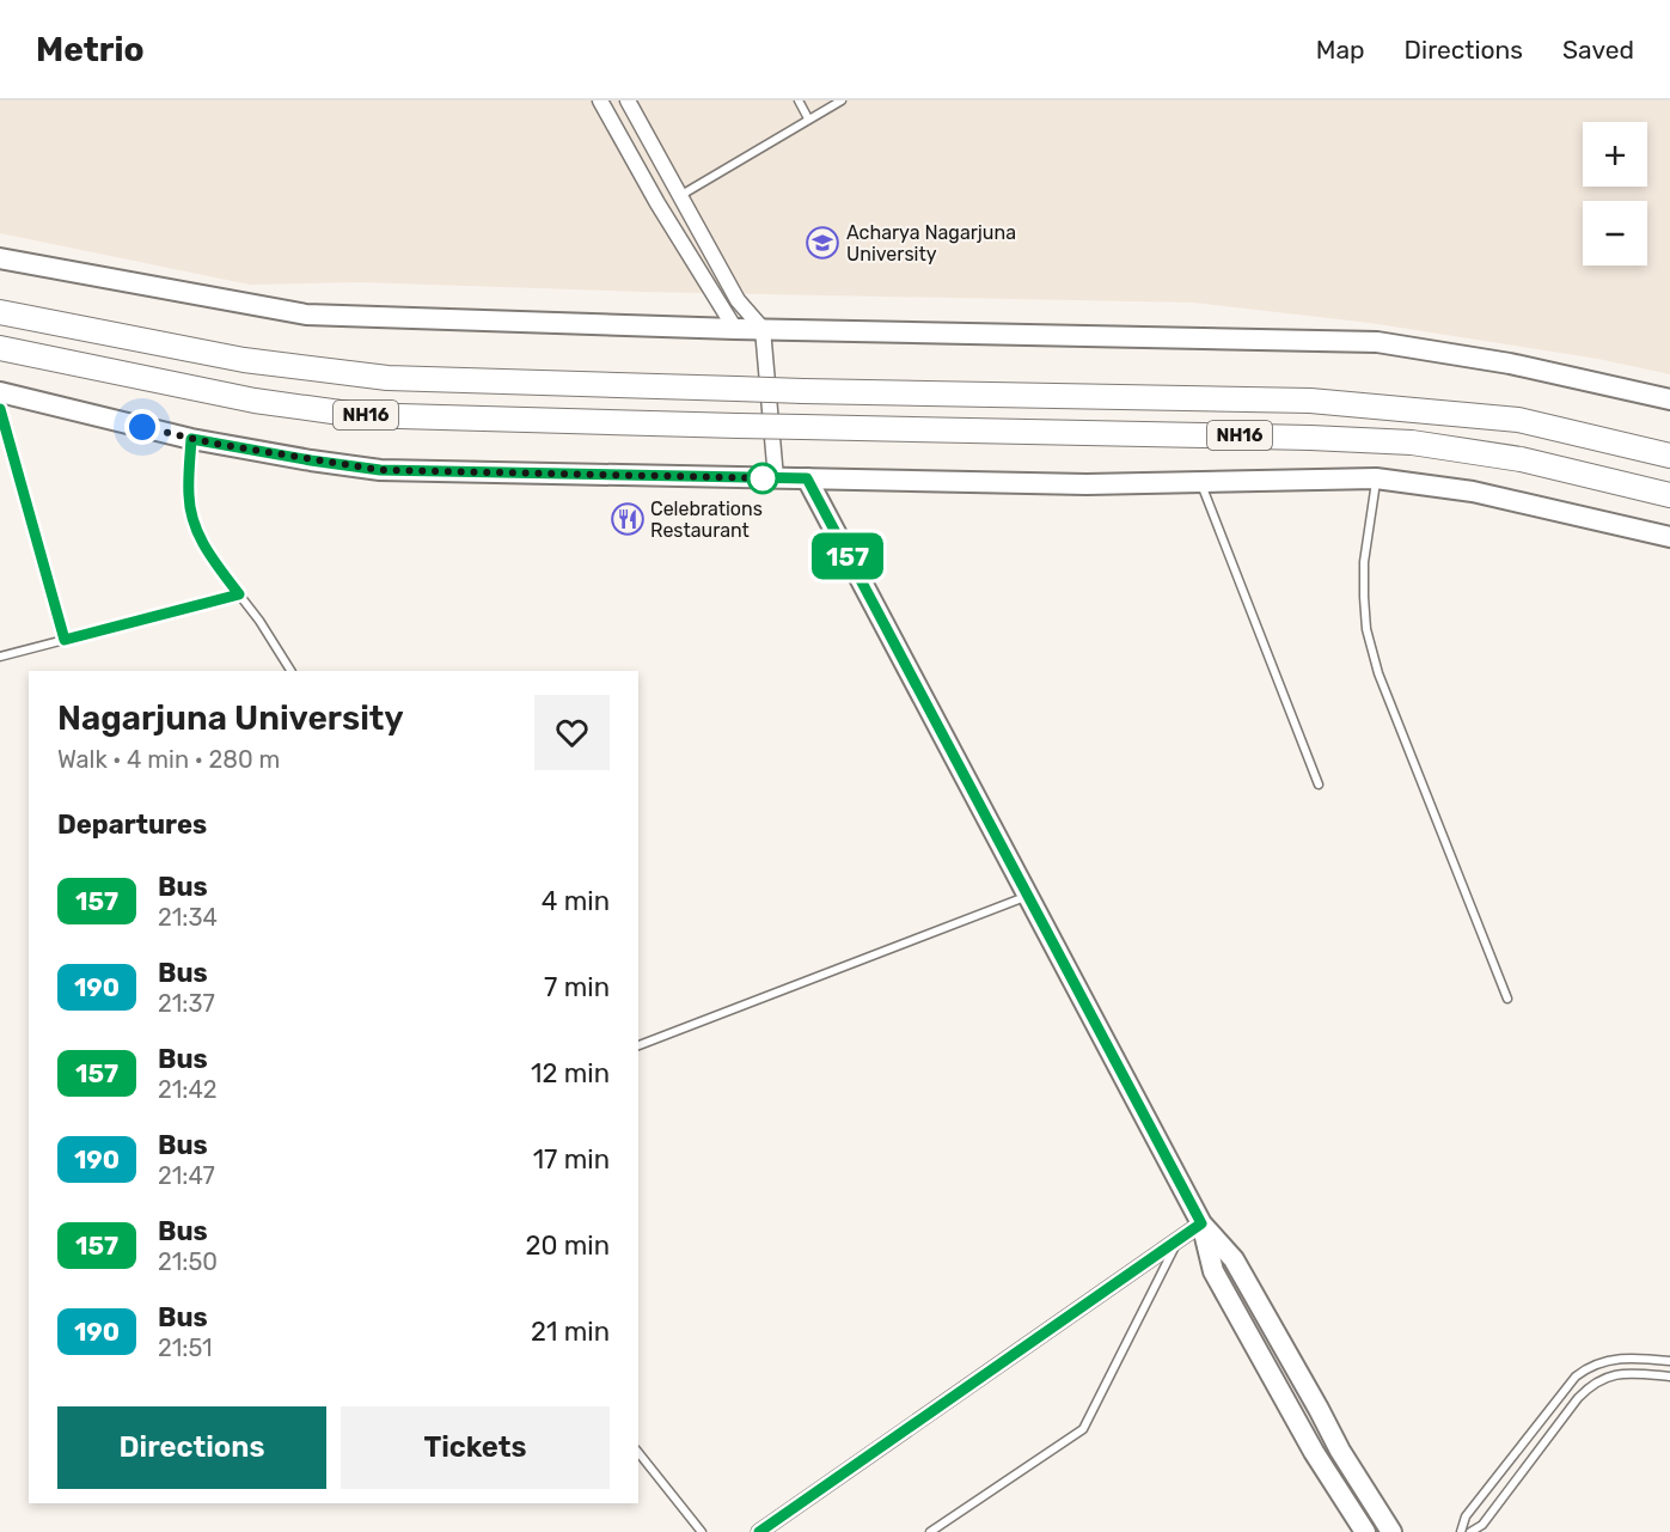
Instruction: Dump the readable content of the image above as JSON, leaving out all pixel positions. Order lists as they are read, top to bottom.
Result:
{
  "streets": {
    "highway": ["NH16"]
  },
  "places": {
    "school or university": ["Acharya Nagarjuna University"],
    "restaurant": ["Celebrations Restaurant"]
  },
  "lines": ["bus line 157"],
  "page": {
    "header": "Metrio",
    "nav": ["Map", "Directions", "Saved"],
    "on_map": "157",
    "map_buttons": ["+", "−"],
    "heading": [
      ["Nagarjuna University", "Walk · 4 min · 280 m"],
      "Departures"
    ],
    "list": [
      {
        "mark": "157",
        "name": "Bus",
        "note": "21:34",
        "value": "4 min"
      },
      {
        "mark": "190",
        "name": "Bus",
        "note": "21:37",
        "value": "7 min"
      },
      {
        "mark": "157",
        "name": "Bus",
        "note": "21:42",
        "value": "12 min"
      },
      {
        "mark": "190",
        "name": "Bus",
        "note": "21:47",
        "value": "17 min"
      },
      {
        "mark": "157",
        "name": "Bus",
        "note": "21:50",
        "value": "20 min"
      },
      {
        "mark": "190",
        "name": "Bus",
        "note": "21:51",
        "value": "21 min"
      }
    ],
    "buttons": ["Directions", "Tickets"]
  }
}
